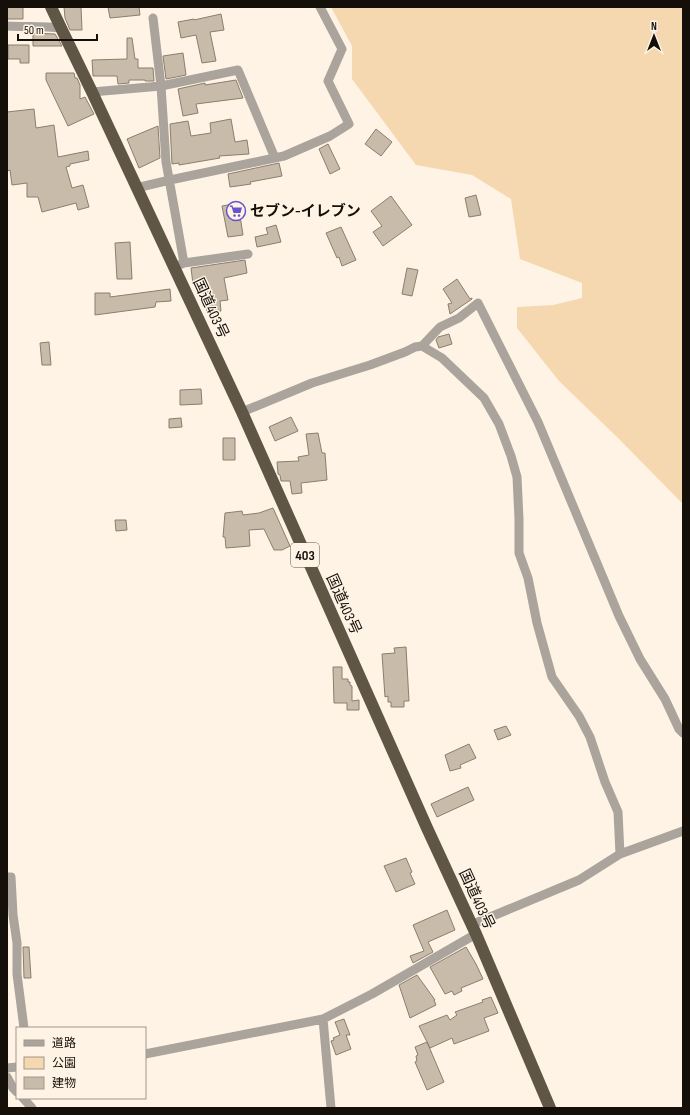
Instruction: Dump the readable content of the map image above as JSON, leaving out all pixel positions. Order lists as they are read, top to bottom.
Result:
{
  "streets": {
    "highway": ["国道403号", "403"]
  },
  "places": {
    "supermarket": ["セブン-イレブン"]
  },
  "legend": ["道路", "公園", "建物"],
  "scale_bar": "50 m",
  "north": "top"
}
